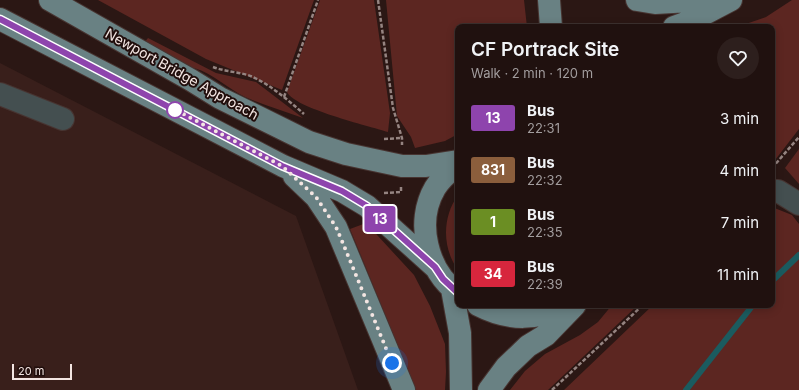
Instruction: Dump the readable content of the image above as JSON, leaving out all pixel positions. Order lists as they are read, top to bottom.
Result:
{
  "streets": {
    "main road": ["Newport Bridge Approach"]
  },
  "lines": ["bus line 13"],
  "scale_bar": "20 m",
  "page": {
    "on_map": "13",
    "heading": ["CF Portrack Site", "Walk · 2 min · 120 m"],
    "list": [
      {
        "mark": "13",
        "name": "Bus",
        "note": "22:31",
        "value": "3 min"
      },
      {
        "mark": "831",
        "name": "Bus",
        "note": "22:32",
        "value": "4 min"
      },
      {
        "mark": "1",
        "name": "Bus",
        "note": "22:35",
        "value": "7 min"
      },
      {
        "mark": "34",
        "name": "Bus",
        "note": "22:39",
        "value": "11 min"
      }
    ],
    "scale": "20 m"
  }
}
